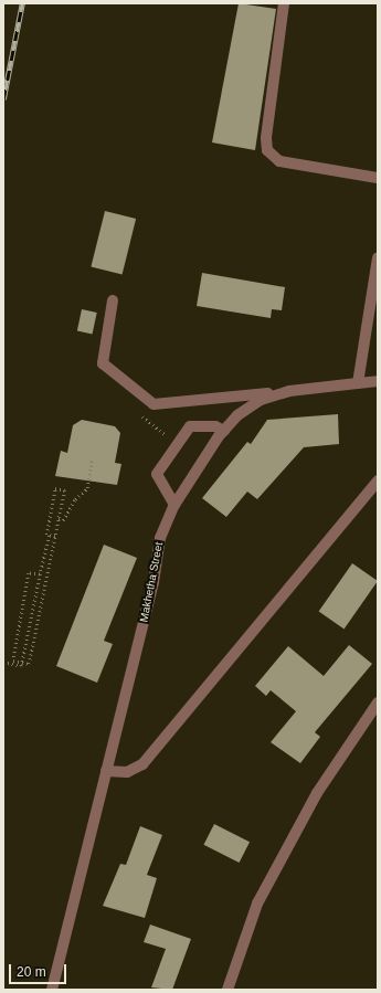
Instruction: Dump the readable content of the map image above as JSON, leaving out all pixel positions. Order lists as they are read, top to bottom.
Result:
{
  "streets": {
    "street": ["Makhetha Street"]
  },
  "scale_bar": "20 m"
}
